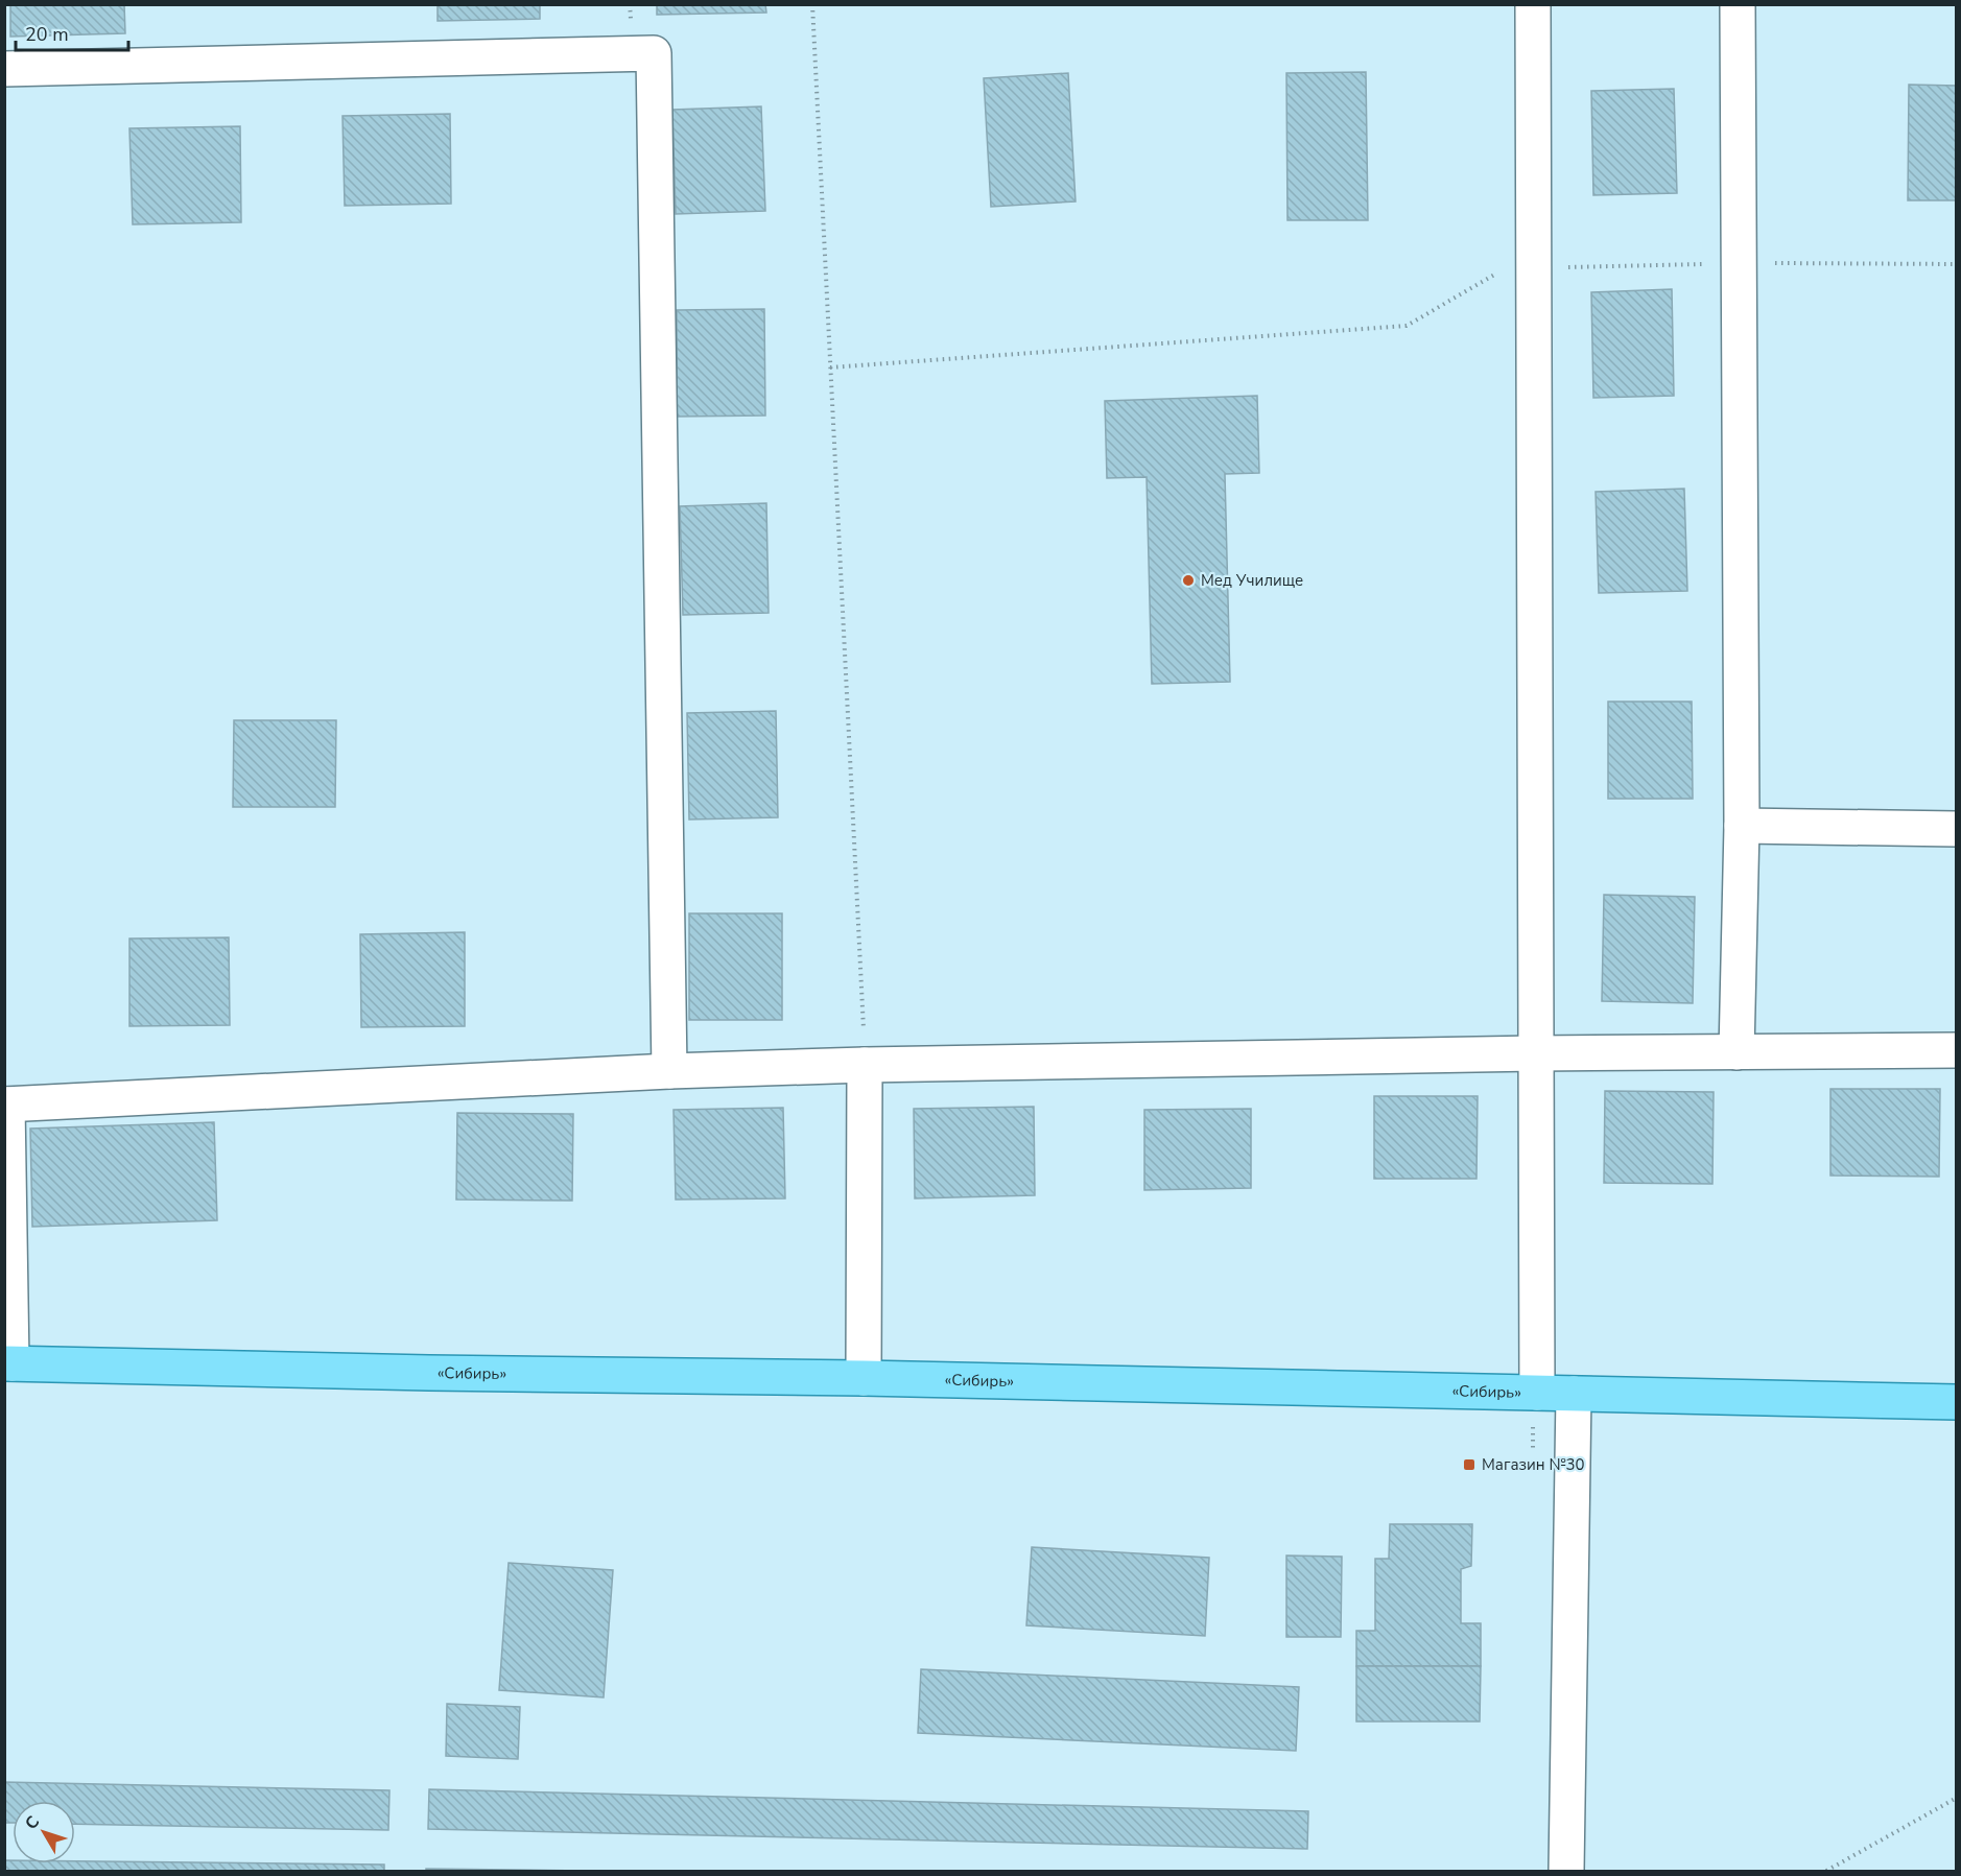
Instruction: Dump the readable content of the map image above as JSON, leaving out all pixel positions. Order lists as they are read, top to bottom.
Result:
{
  "streets": {
    "main road": ["«Сибирь»"]
  },
  "places": {
    "other": ["Мед Училище"],
    "transit": ["Магазин №30"]
  },
  "scale_bar": "20 m",
  "north": "top left"
}
